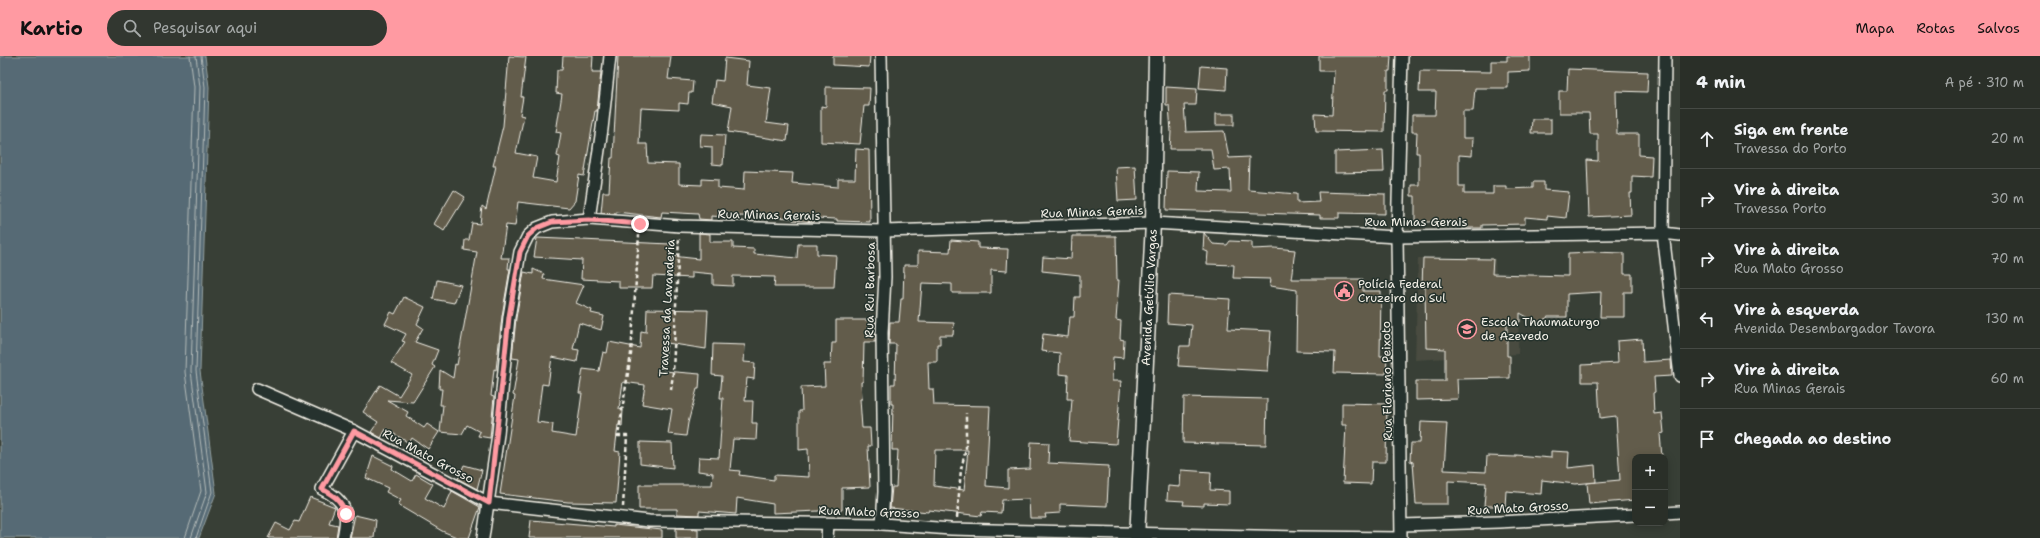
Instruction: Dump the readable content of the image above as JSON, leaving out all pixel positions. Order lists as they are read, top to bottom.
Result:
{
  "streets": {
    "street": [
      "Rua Minas Gerais",
      "Rua Rui Barbosa",
      "Avenida Getúlio Vargas",
      "Rua Floriano Peixoto",
      "Rua Mato Grosso"
    ],
    "path": ["Travessa da Lavanderia"]
  },
  "crossings": [
    ["Rua Minas Gerais", "Rua Rui Barbosa"],
    ["Rua Minas Gerais", "Avenida Getúlio Vargas"],
    ["Rua Minas Gerais", "Travessa da Lavanderia"],
    ["Rua Minas Gerais", "Rua Floriano Peixoto"],
    ["Rua Minas Gerais", "Rua Mato Grosso"],
    ["Rua Rui Barbosa", "Rua Mato Grosso"],
    ["Avenida Getúlio Vargas", "Rua Mato Grosso"],
    ["Rua Floriano Peixoto", "Rua Mato Grosso"]
  ],
  "places": {
    "public building": ["Polícia Federal Cruzeiro do Sul"],
    "school or university": ["Escola Thaumaturgo de Azevedo"]
  },
  "page": {
    "header": "Kartio",
    "search": "Pesquisar aqui",
    "nav": ["Mapa", "Rotas", "Salvos"],
    "heading": ["4 min", "A pé · 310 m"],
    "list": [
      ["Siga em frente", "Travessa do Porto", "20 m"],
      ["Vire à direita", "Travessa Porto", "30 m"],
      ["Vire à direita", "Rua Mato Grosso", "70 m"],
      ["Vire à esquerda", "Avenida Desembargador Tavora", "130 m"],
      ["Vire à direita", "Rua Minas Gerais", "60 m"],
      "Chegada ao destino"
    ],
    "map_buttons": ["+", "−"]
  }
}
